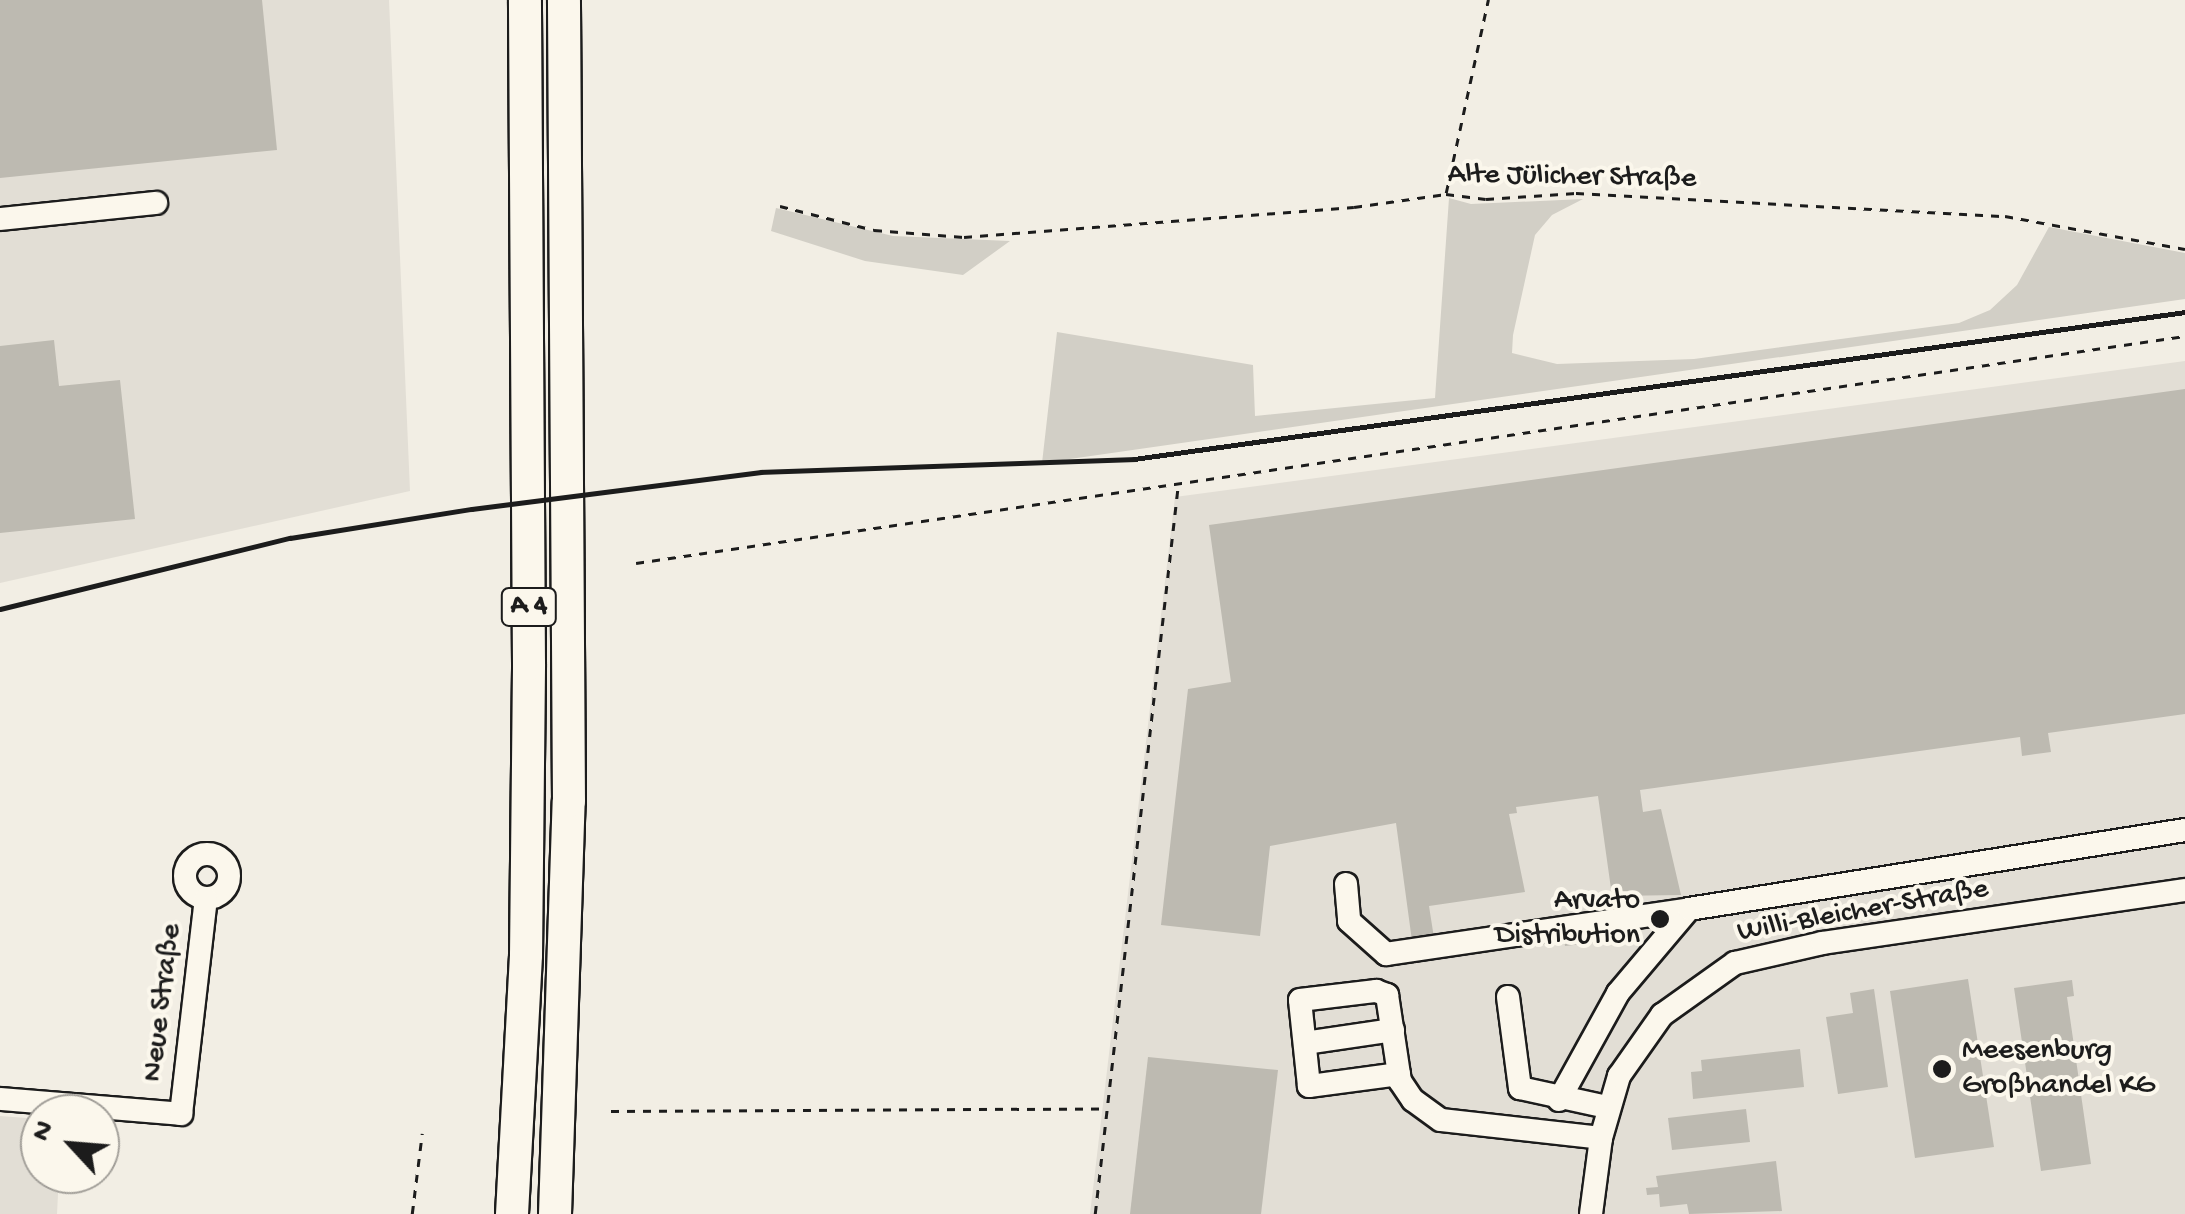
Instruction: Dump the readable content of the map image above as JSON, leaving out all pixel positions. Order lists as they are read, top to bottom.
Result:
{
  "streets": {
    "highway": ["A 4"],
    "street": ["Willi-Bleicher-Straße", "Neue Straße"],
    "path": ["Alte Jülicher Straße"]
  },
  "places": ["Arvato Distribution", "Meesenburg Großhandel KG"],
  "north": "top left"
}
